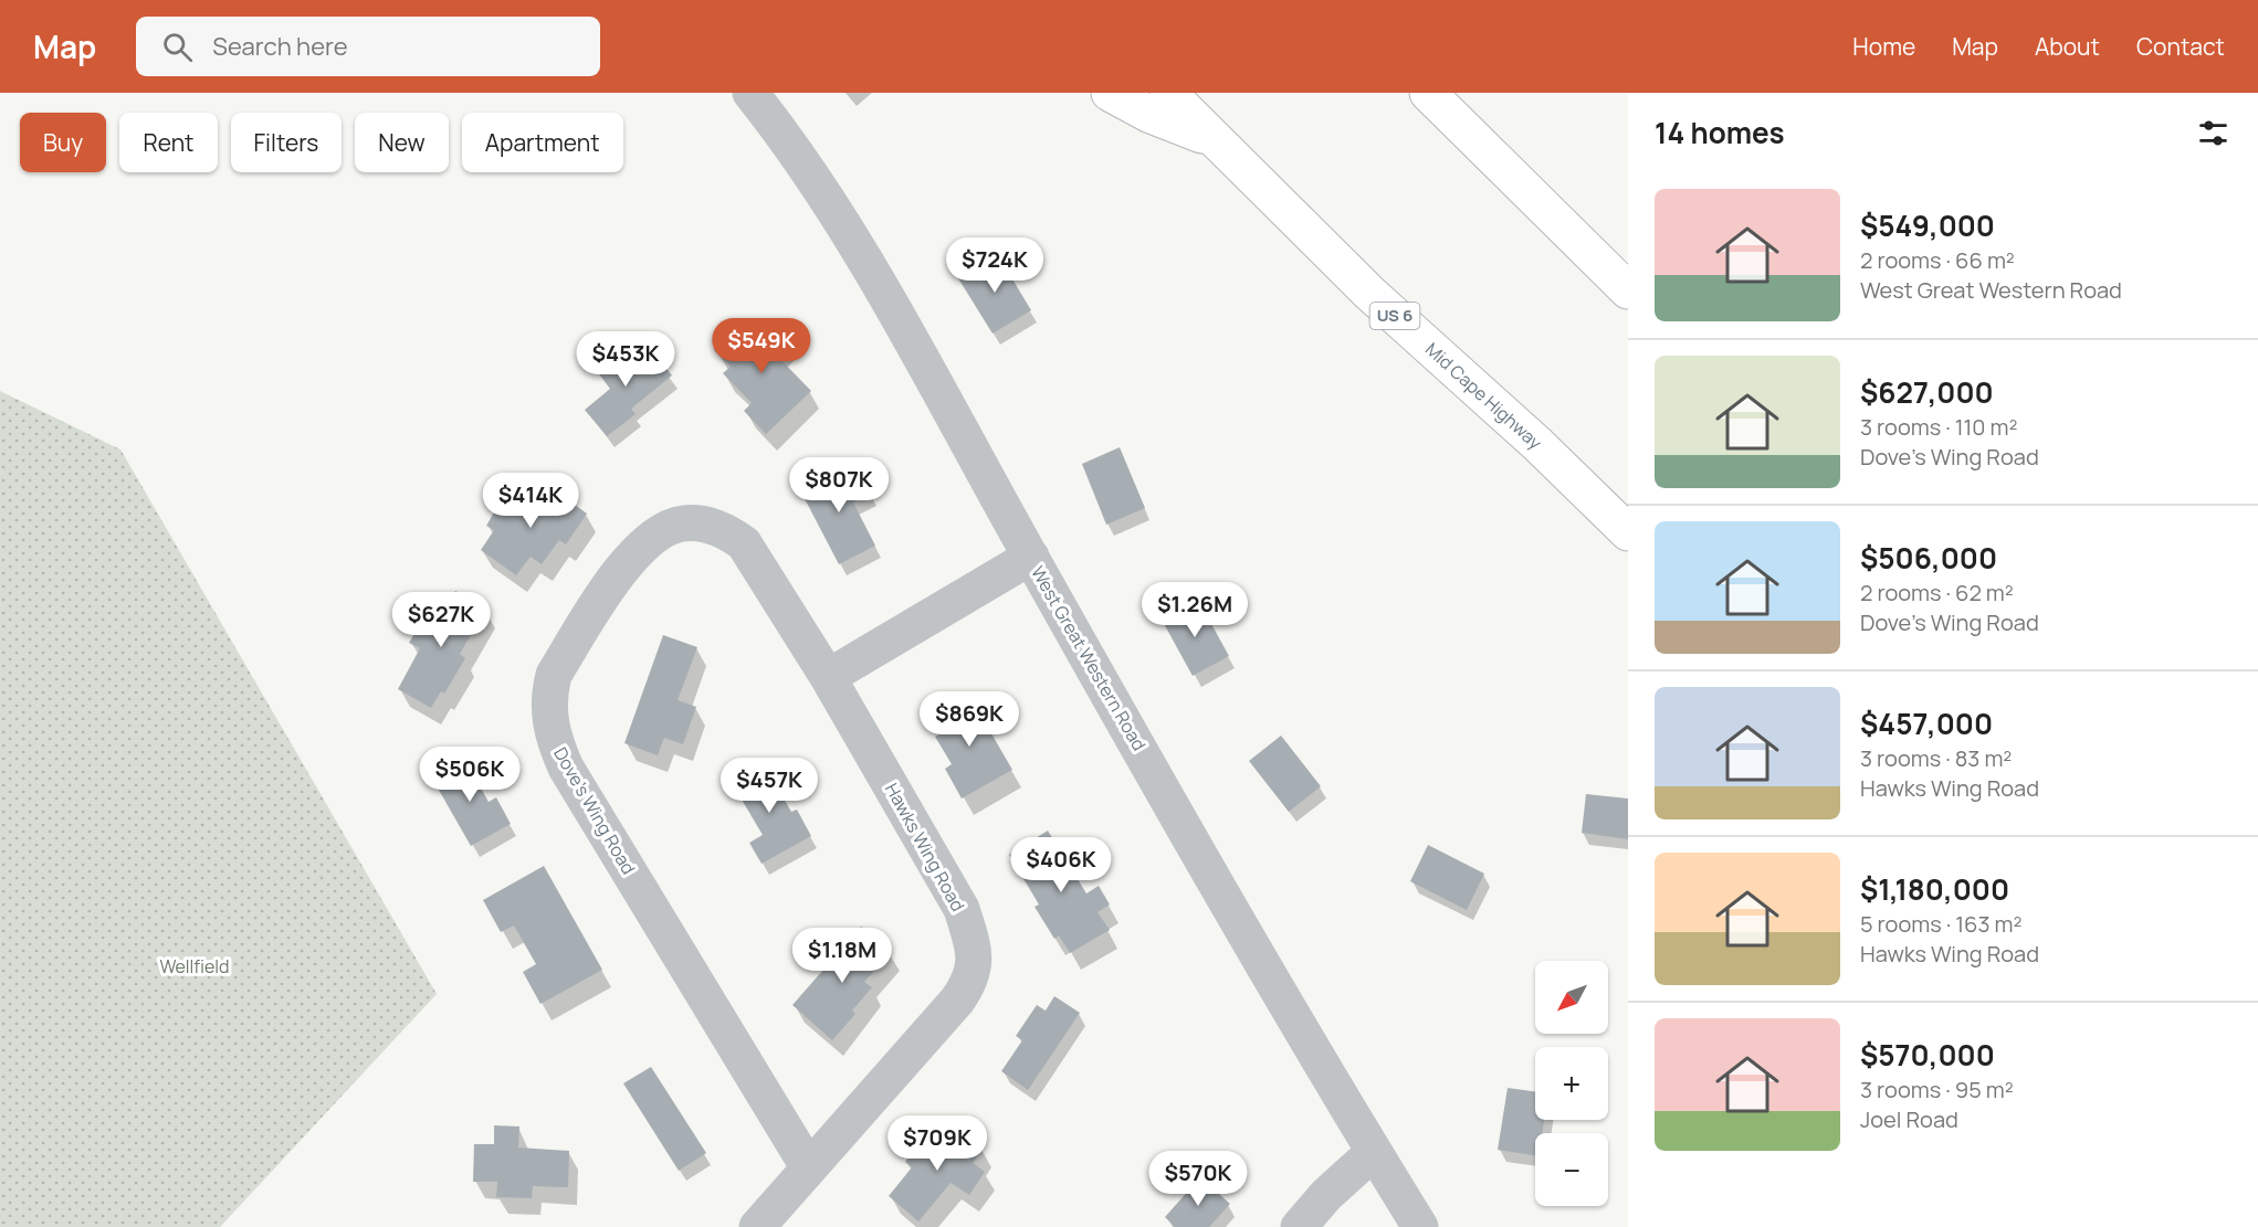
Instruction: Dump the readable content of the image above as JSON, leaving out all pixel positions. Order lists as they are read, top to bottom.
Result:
{
  "streets": {
    "highway": ["US 6", "Mid Cape Highway"],
    "street": ["West Great Western Road", "Dove's Wing Road", "Hawks Wing Road"]
  },
  "crossings": [
    ["Dove's Wing Road", "Hawks Wing Road"]
  ],
  "parks": ["Wellfield"],
  "north": "bottom left",
  "page": {
    "header": "Map",
    "search": "Search here",
    "nav": [
      "Home",
      "Map",
      "About",
      "Contact"
    ],
    "heading": "14 homes",
    "chip": [
      "Buy",
      "Rent",
      "Filters",
      "New",
      "Apartment"
    ],
    "list": [
      {
        "name": "$549,000",
        "note": "2 rooms · 66 m² · West Great Western Road"
      },
      {
        "name": "$627,000",
        "note": "3 rooms · 110 m² · Dove's Wing Road"
      },
      {
        "name": "$506,000",
        "note": "2 rooms · 62 m² · Dove's Wing Road"
      },
      {
        "name": "$457,000",
        "note": "3 rooms · 83 m² · Hawks Wing Road"
      },
      {
        "name": "$1,180,000",
        "note": "5 rooms · 163 m² · Hawks Wing Road"
      },
      {
        "name": "$570,000",
        "note": "3 rooms · 95 m² · Joel Road"
      }
    ],
    "price": [
      "$724K",
      "$549K",
      "$453K",
      "$807K",
      "$414K",
      "$1.26M",
      "$627K",
      "$869K",
      "$506K",
      "$457K",
      "$406K",
      "$1.18M",
      "$709K",
      "$570K"
    ],
    "map_buttons": ["+", "−"]
  }
}
